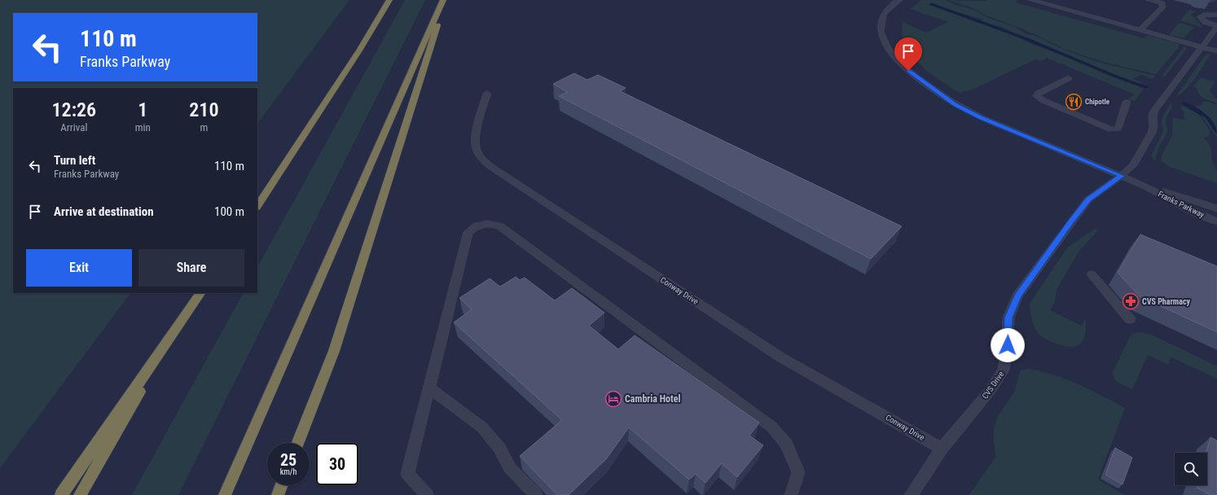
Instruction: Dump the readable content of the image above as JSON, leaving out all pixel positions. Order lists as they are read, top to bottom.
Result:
{
  "streets": {
    "street": ["Franks Parkway", "Conway Drive", "CVS Drive"]
  },
  "crossings": [
    ["Franks Parkway", "CVS Drive"],
    ["Conway Drive", "CVS Drive"]
  ],
  "places": {
    "restaurant": ["Chipotle"],
    "pharmacy": ["CVS Pharmacy"],
    "hotel": ["Cambria Hotel"]
  },
  "page": {
    "turn": ["110 m", "Franks Parkway"],
    "eta": [
      "12:26",
      "Arrival",
      "1",
      "min",
      "210",
      "m"
    ],
    "list": [
      {
        "name": "Turn left",
        "note": "Franks Parkway",
        "value": "110 m"
      },
      {
        "name": "Arrive at destination",
        "value": "100 m"
      }
    ],
    "buttons": ["Exit", "Share"],
    "speed": "25 km/h",
    "limit": "30"
  }
}
